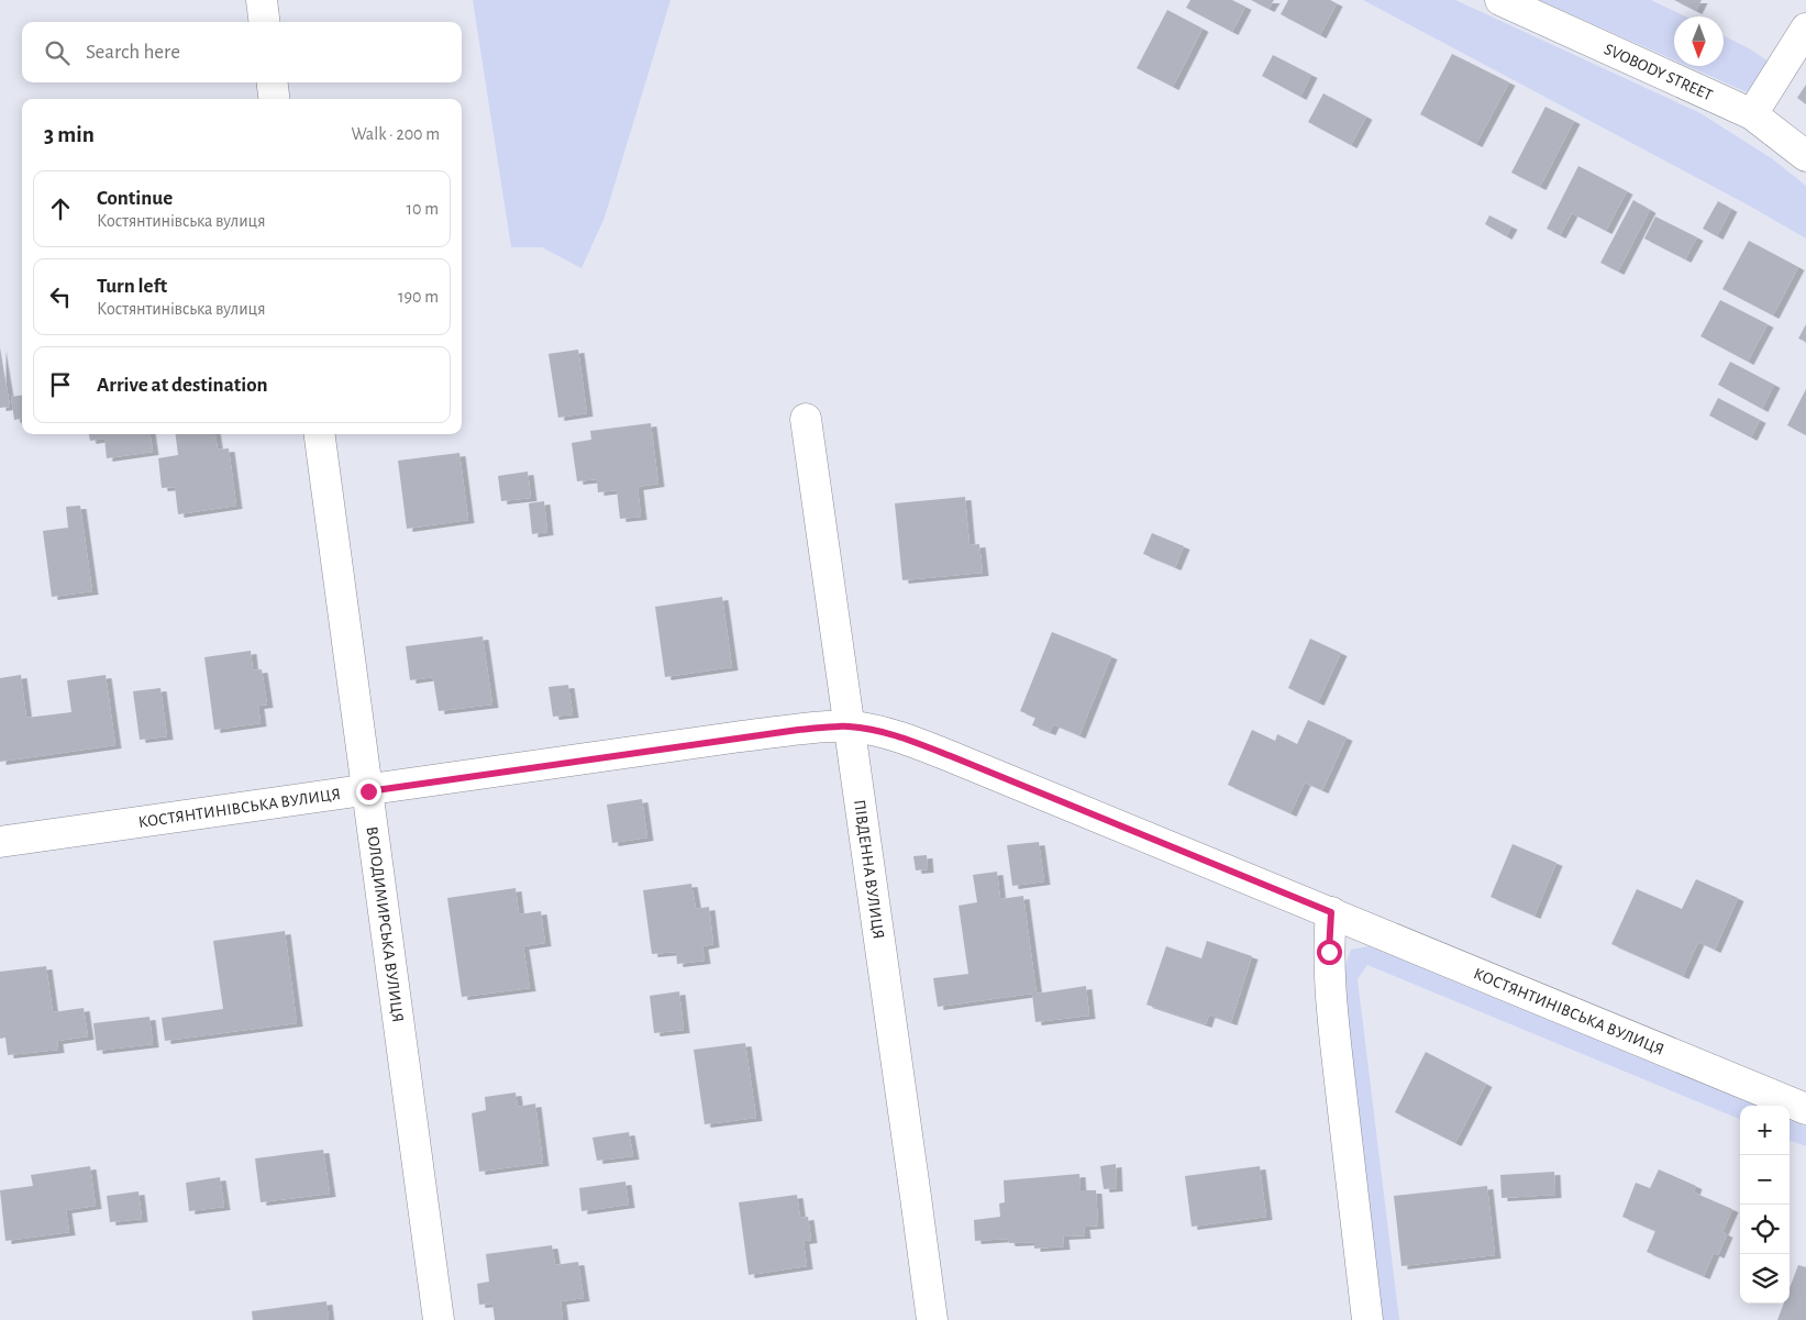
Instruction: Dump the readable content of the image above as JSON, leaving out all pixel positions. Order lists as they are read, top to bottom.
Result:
{
  "streets": {
    "street": [
      "SVOBODY STREET",
      "КОСТЯНТИНІВСЬКА ВУЛИЦЯ",
      "ПІВДЕННА ВУЛИЦЯ",
      "ВОЛОДИМИРСЬКА ВУЛИЦЯ"
    ]
  },
  "crossings": [
    ["КОСТЯНТИНІВСЬКА ВУЛИЦЯ", "ПІВДЕННА ВУЛИЦЯ"],
    ["КОСТЯНТИНІВСЬКА ВУЛИЦЯ", "ВОЛОДИМИРСЬКА ВУЛИЦЯ"]
  ],
  "north": "bottom",
  "page": {
    "search": "Search here",
    "heading": ["3 min", "Walk · 200 m"],
    "list": [
      ["Continue", "Костянтинівська вулиця", "10 m"],
      ["Turn left", "Костянтинівська вулиця", "190 m"],
      "Arrive at destination"
    ],
    "map_buttons": ["+", "−"]
  }
}
